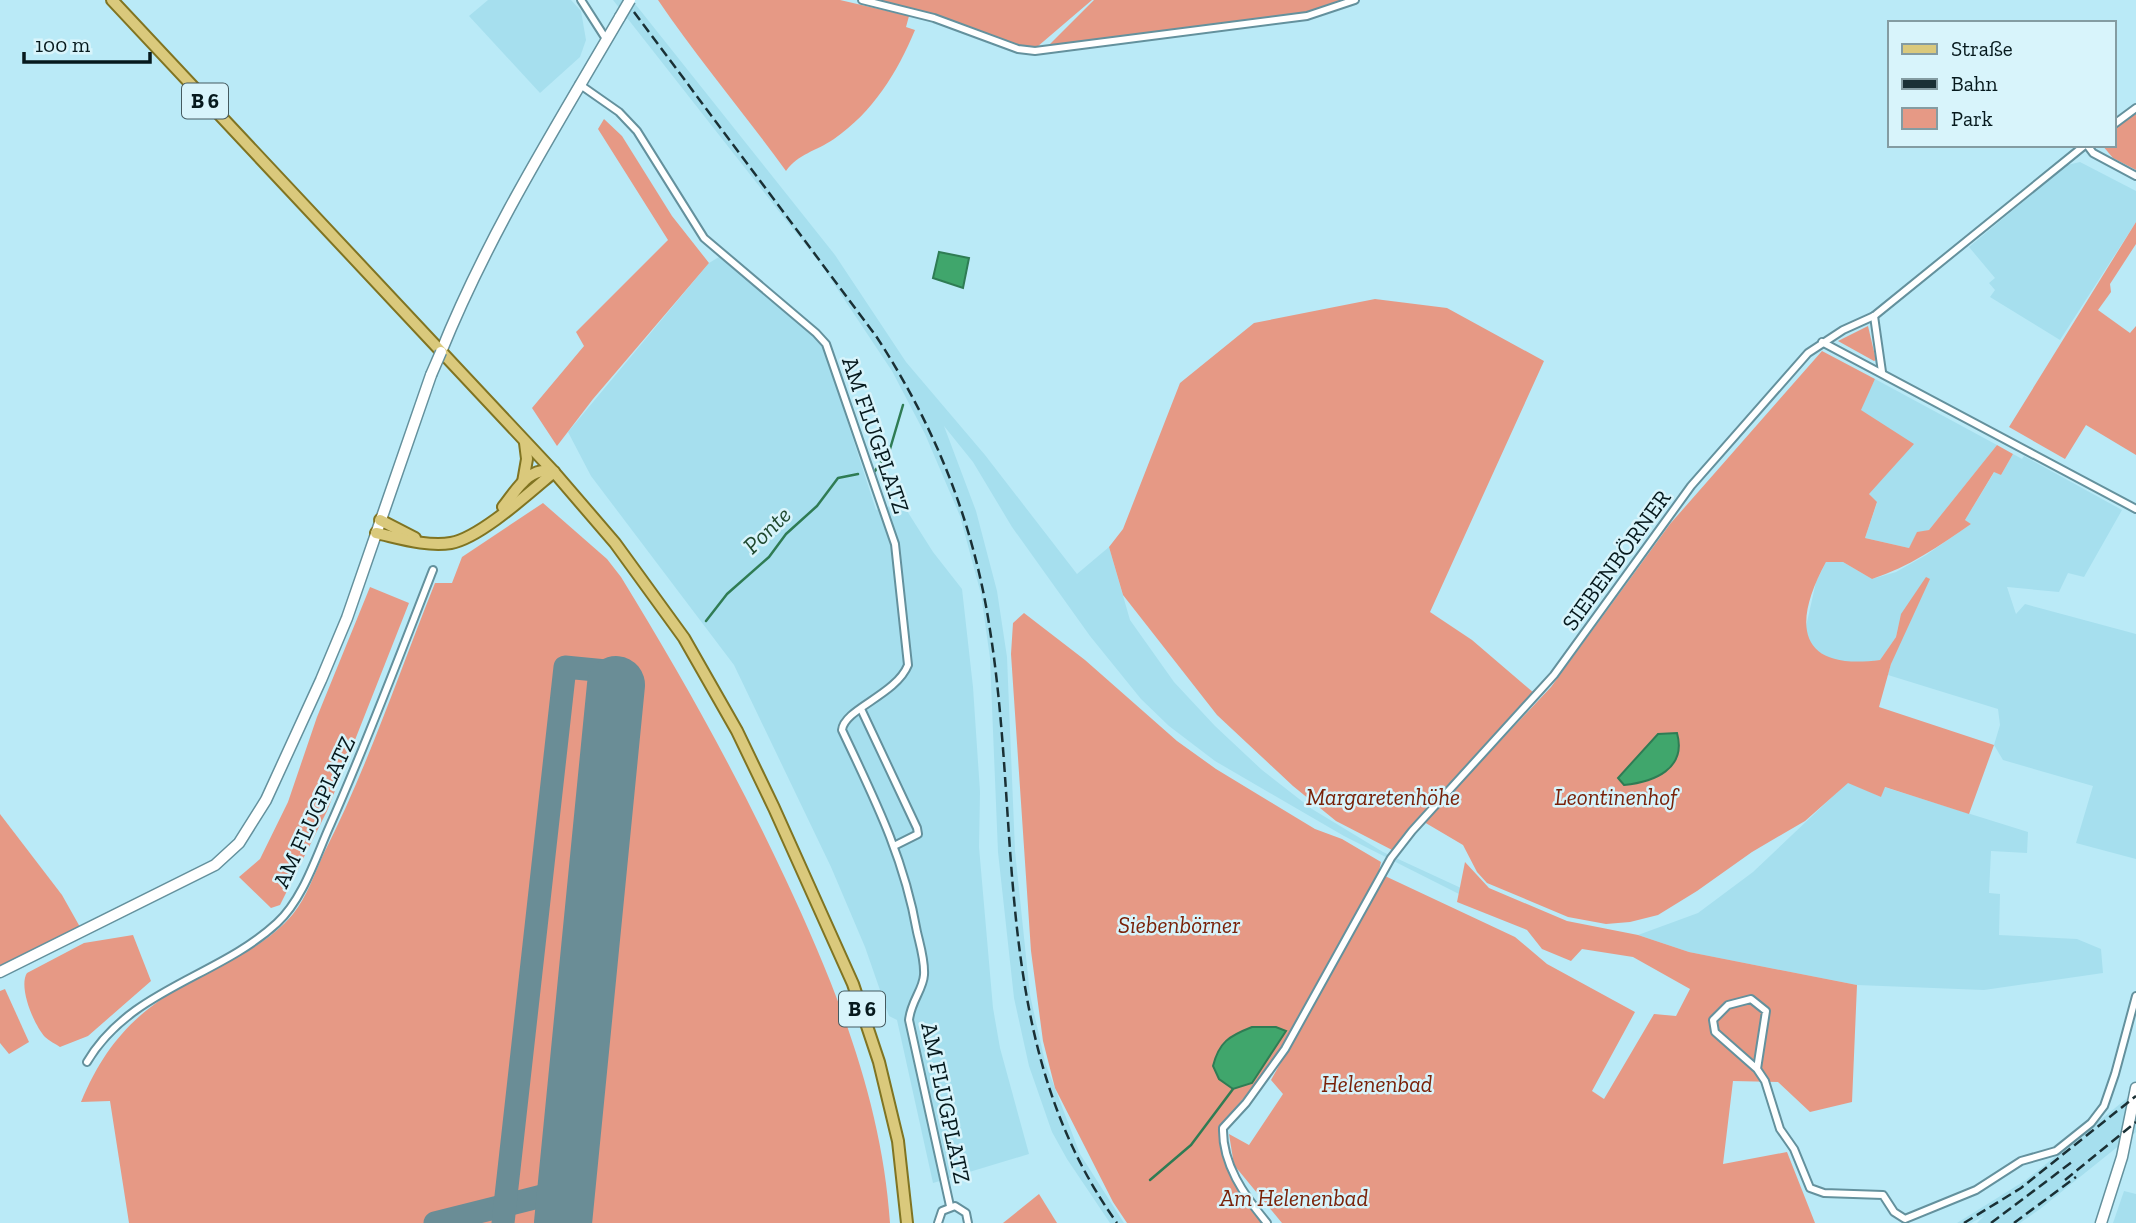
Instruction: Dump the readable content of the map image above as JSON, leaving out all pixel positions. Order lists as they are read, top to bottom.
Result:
{
  "streets": {
    "main road": ["B 6"],
    "street": ["AM FLUGPLATZ", "SIEBENBÖRNER"]
  },
  "water": ["Ponte"],
  "parks": [
    "Margaretenhöhe",
    "Leontinenhof",
    "Siebenbörner",
    "Helenenbad",
    "Am Helenenbad"
  ],
  "legend": ["Straße", "Bahn", "Park"],
  "scale_bar": "100 m"
}
